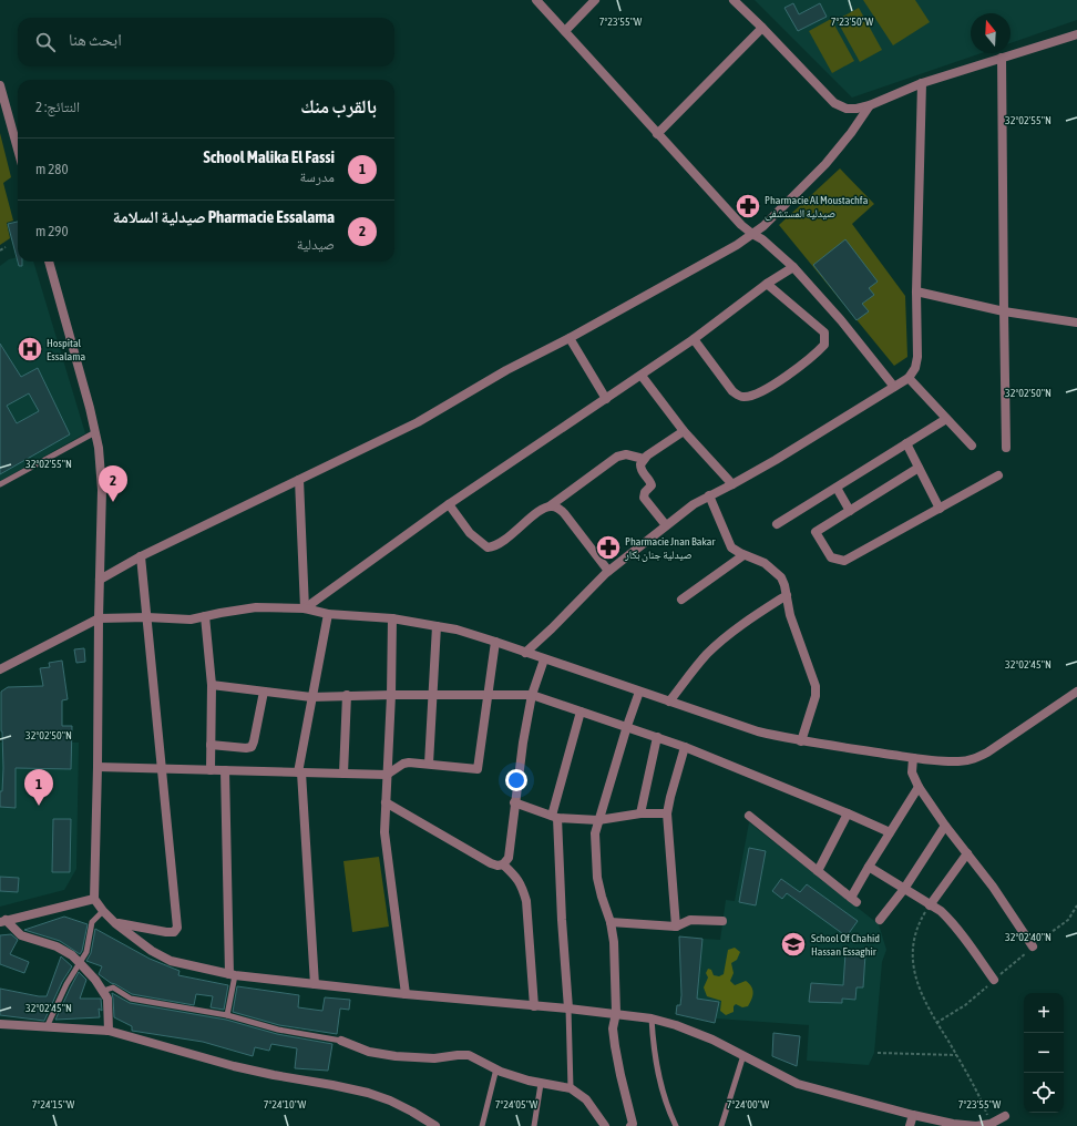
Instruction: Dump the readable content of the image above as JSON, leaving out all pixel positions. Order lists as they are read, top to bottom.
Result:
{
  "places": {
    "pharmacy": ["Pharmacie Al Moustachfa صيدلية المستشفى", "Pharmacie Jnan Bakar صيدلية جنان بكار"],
    "hospital": ["Hospital Essalama"],
    "school or university": ["School Of Chahid Hassan Essaghir"]
  },
  "north": "top",
  "page": {
    "search": "ابحث هنا",
    "heading": ["بالقرب منك", "النتائج: 2"],
    "list": [
      {
        "mark": "1",
        "name": "School Malika El Fassi",
        "note": "مدرسة",
        "value": "280 m"
      },
      {
        "mark": "2",
        "name": "Pharmacie Essalama صيدلية السلامة",
        "note": "صيدلية",
        "value": "290 m"
      }
    ],
    "pins": ["2", "1"],
    "map_buttons": ["+", "−"]
  },
  "coordinates": [
    "7°23'55\"W",
    "7°23'50\"W",
    "32°02'55\"N",
    "32°02'50\"N",
    "32°02'45\"N",
    "32°02'40\"N",
    "7°24'15\"W",
    "7°24'10\"W",
    "7°24'05\"W",
    "7°24'00\"W"
  ]
}
